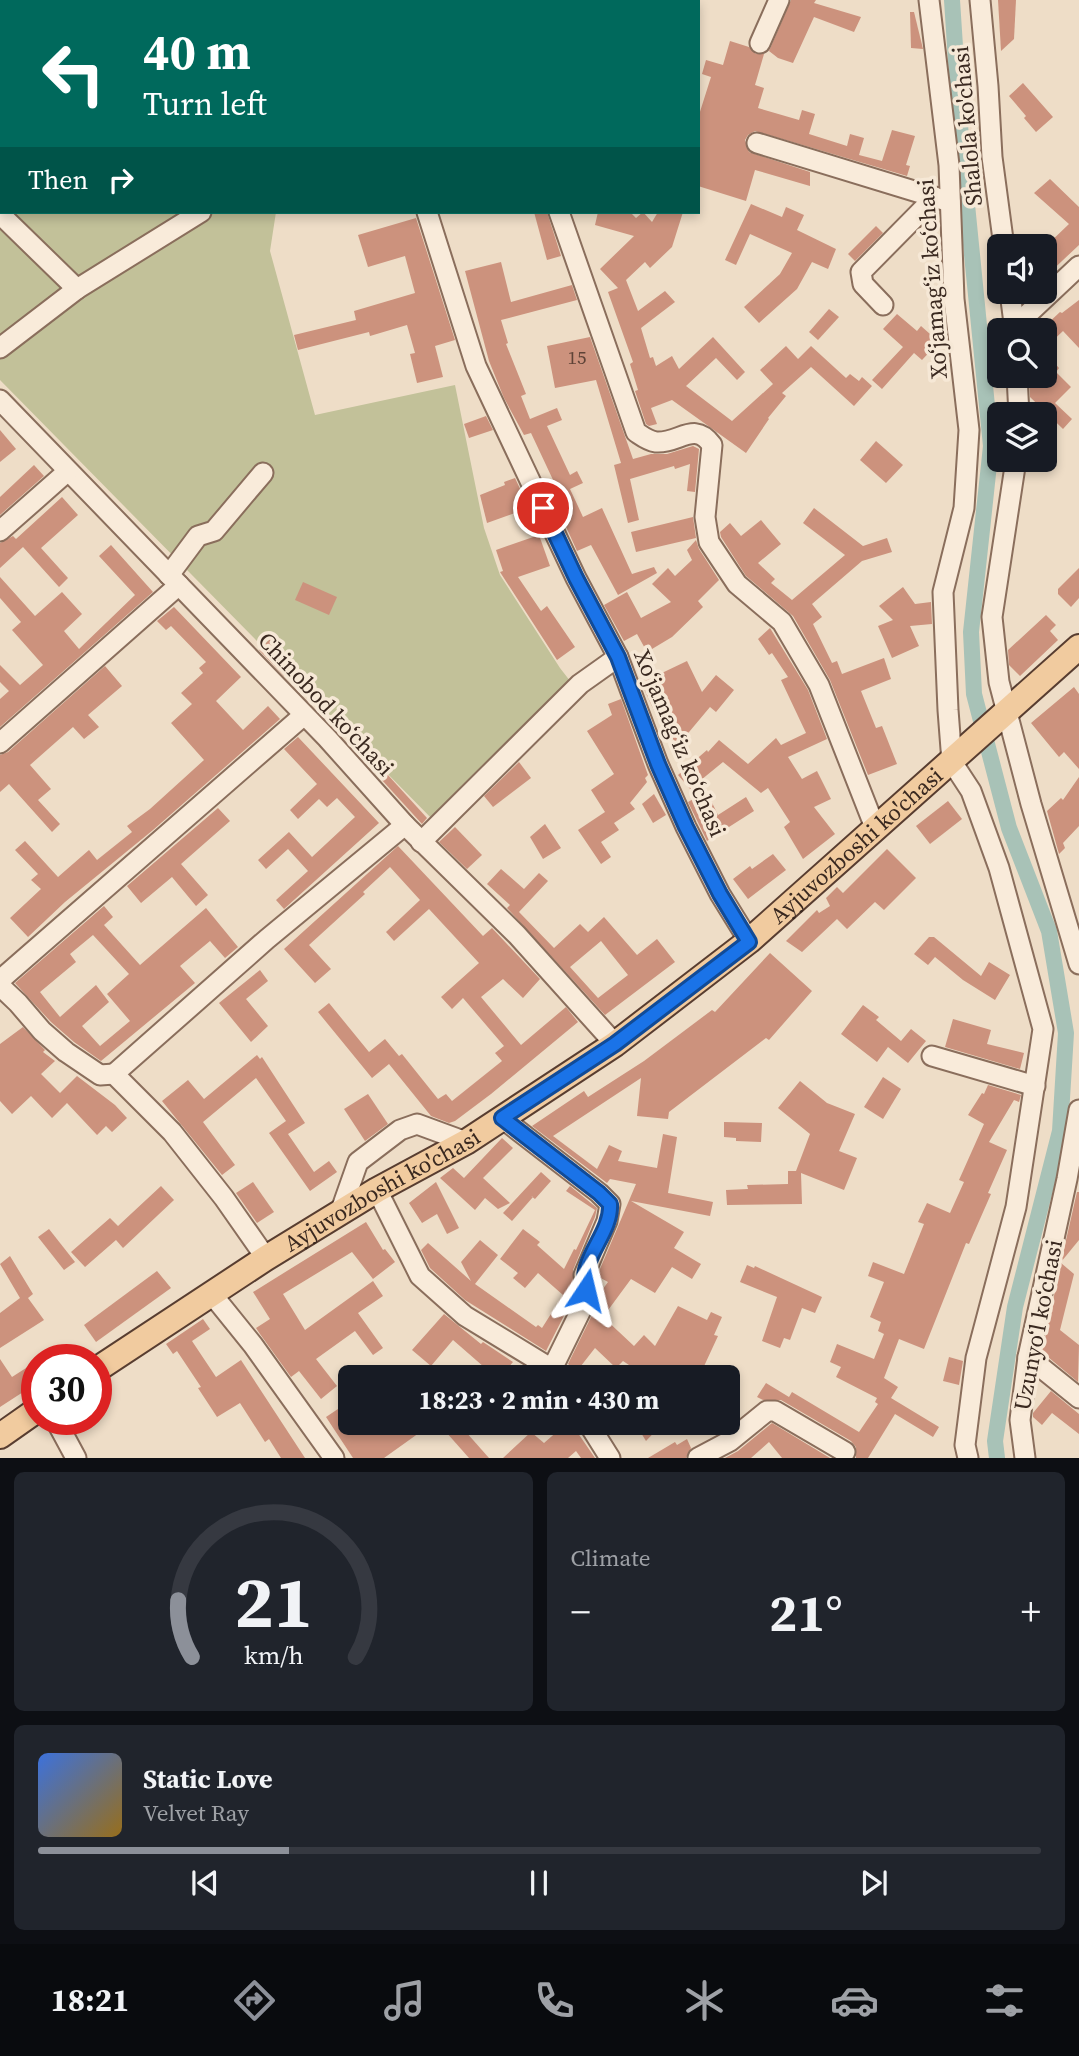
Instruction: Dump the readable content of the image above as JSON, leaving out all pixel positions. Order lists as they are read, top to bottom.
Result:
{
  "streets": {
    "main road": ["Ayjuvozboshi ko'chasi"],
    "street": [
      "Shalola ko'chasi",
      "Xoʻjamagʻiz koʻchasi",
      "Chinobod koʻchasi",
      "Uzunyoʻl koʻchasi"
    ]
  },
  "crossings": [
    ["Xoʻjamagʻiz koʻchasi", "Ayjuvozboshi ko'chasi"],
    ["Chinobod koʻchasi", "Ayjuvozboshi ko'chasi"]
  ],
  "house_numbers": ["15"],
  "page": {
    "turn": ["40 m", "Turn left"],
    "then": "Then",
    "limit": "30",
    "trip": "18:23 · 2 min · 430 m",
    "tile": "Climate",
    "heat": ["−", "21°", "+"],
    "song": ["Static Love", "Velvet Ray"],
    "tabs": "18:21",
    "gauge": ["21", "km/h"]
  }
}
